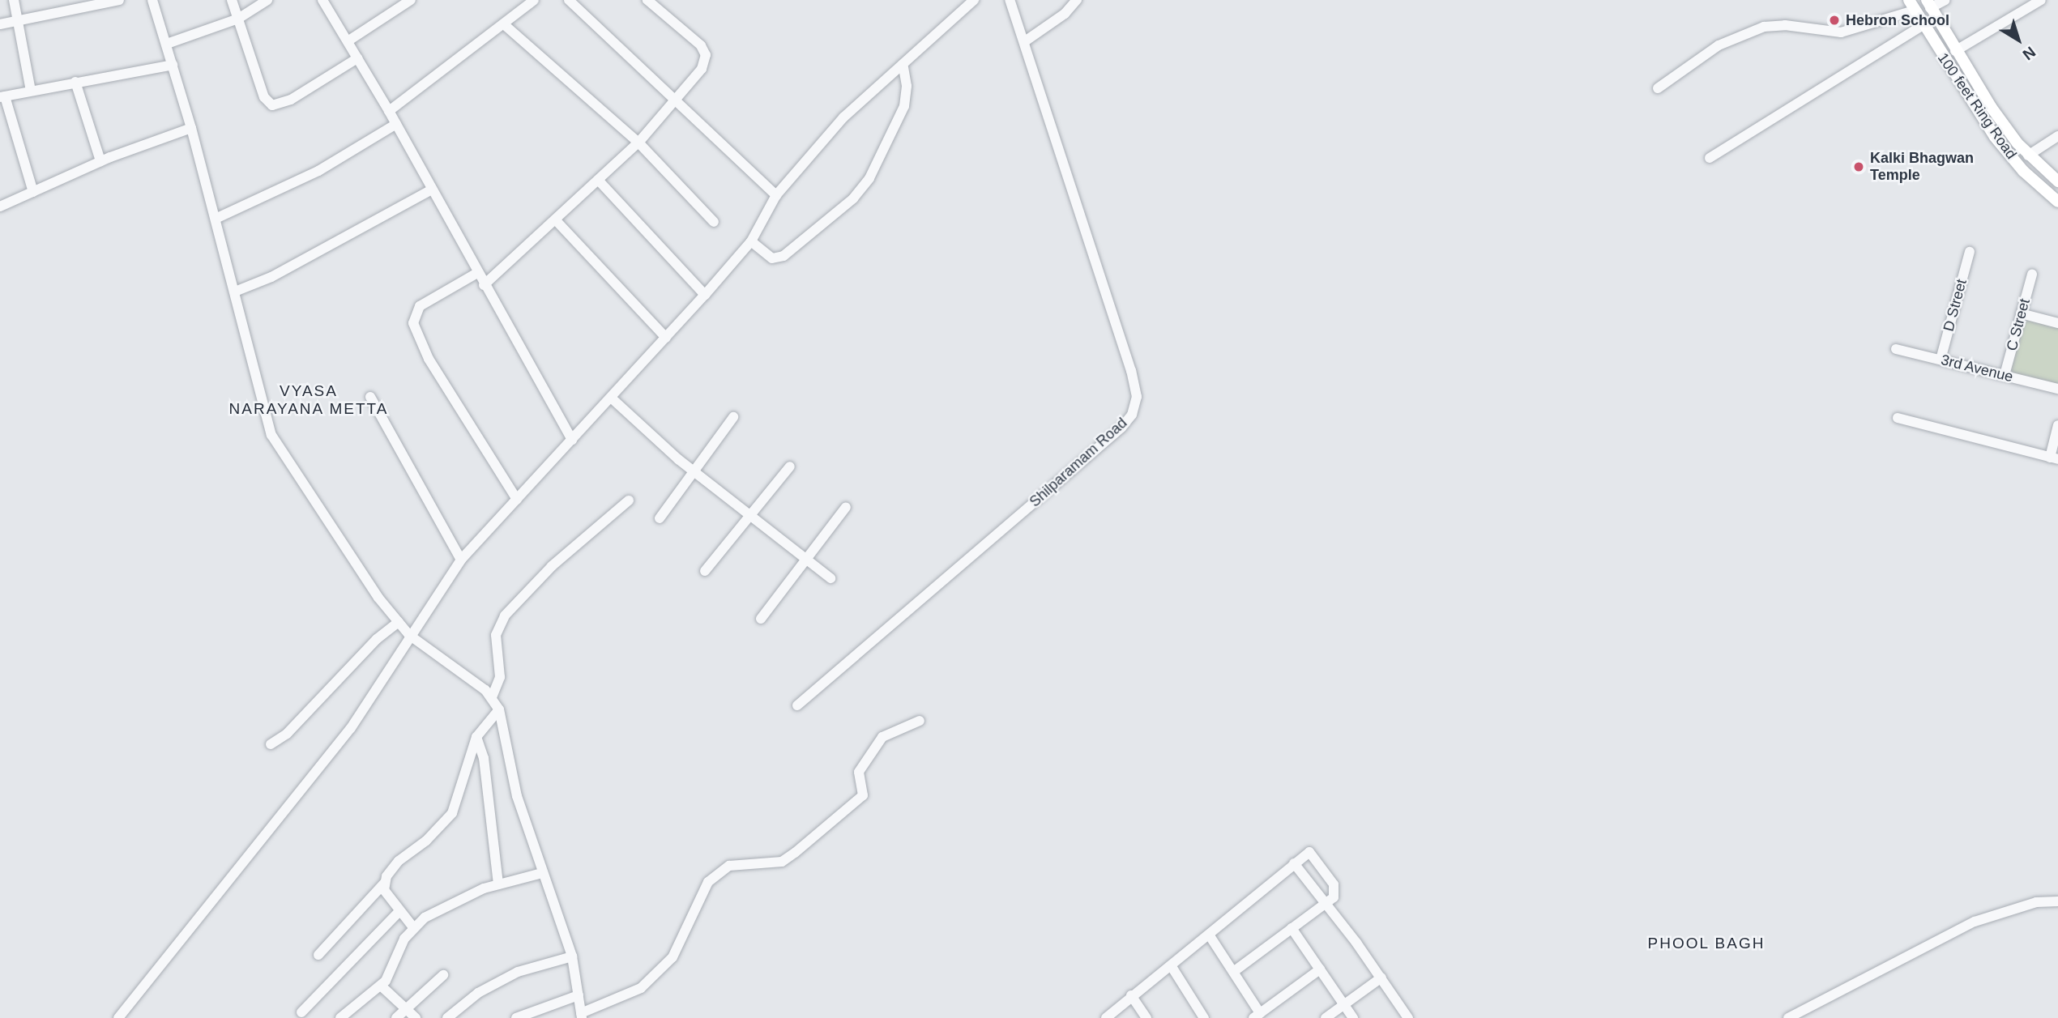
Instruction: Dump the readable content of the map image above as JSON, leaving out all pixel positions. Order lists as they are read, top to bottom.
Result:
{
  "streets": {
    "main road": ["100 feet Ring Road"],
    "street": [
      "D Street",
      "C Street",
      "3rd Avenue",
      "Shilparamam Road"
    ]
  },
  "crossings": [
    ["D Street", "3rd Avenue"],
    ["C Street", "3rd Avenue"]
  ],
  "districts": ["VYASA NARAYANA METTA", "PHOOL BAGH"],
  "places": ["Hebron School", "Kalki Bhagwan Temple"],
  "north": "bottom right"
}
